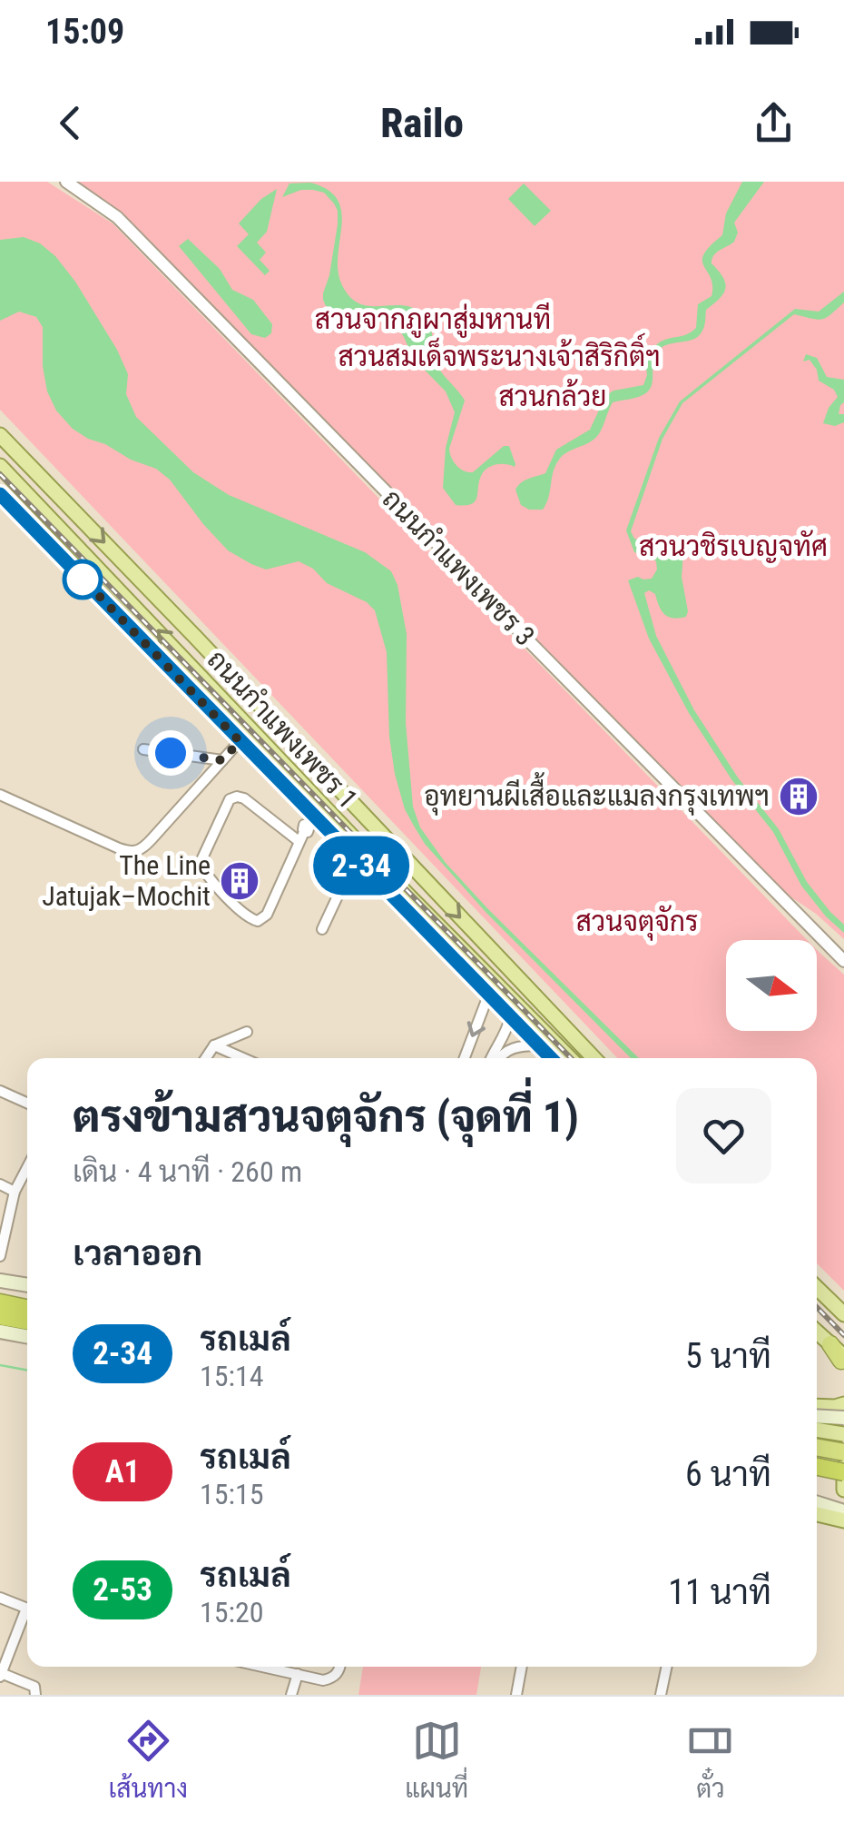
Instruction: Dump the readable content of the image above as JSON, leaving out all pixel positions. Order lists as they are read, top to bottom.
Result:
{
  "streets": {
    "main road": ["ถนนกำแพงเพชร 1"],
    "street": ["ถนนกำแพงเพชร 3"]
  },
  "parks": [
    "สวนจากภูผาสู่มหานที",
    "สวนสมเด็จพระนางเจ้าสิริกิติ์ฯ",
    "สวนกล้วย",
    "สวนวชิรเบญจทัศ",
    "สวนจตุจักร"
  ],
  "places": {
    "building": ["อุทยานผีเสื้อและแมลงกรุงเทพฯ", "The Line Jatujak–Mochit"]
  },
  "lines": ["bus line 2-34"],
  "north": "right",
  "page": {
    "status": "15:09",
    "header": "Railo",
    "on_map": "2-34",
    "heading": [
      ["ตรงข้ามสวนจตุจักร (จุดที่ 1)", "เดิน · 4 นาที · 260 m"],
      "เวลาออก"
    ],
    "list": [
      {
        "mark": "2-34",
        "name": "รถเมล์",
        "note": "15:14",
        "value": "5 นาที"
      },
      {
        "mark": "A1",
        "name": "รถเมล์",
        "note": "15:15",
        "value": "6 นาที"
      },
      {
        "mark": "2-53",
        "name": "รถเมล์",
        "note": "15:20",
        "value": "11 นาที"
      }
    ],
    "tabs": ["เส้นทาง", "แผนที่", "ตั๋ว"]
  }
}
